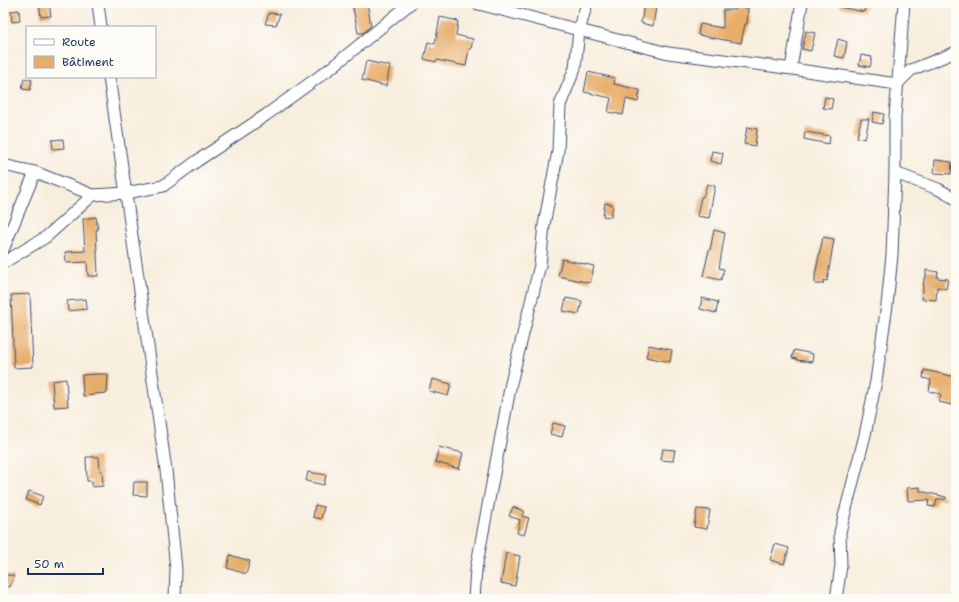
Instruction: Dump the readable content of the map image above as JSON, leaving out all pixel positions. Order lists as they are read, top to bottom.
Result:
{
  "legend": ["Route", "Bâtiment"],
  "scale_bar": "50 m"
}
